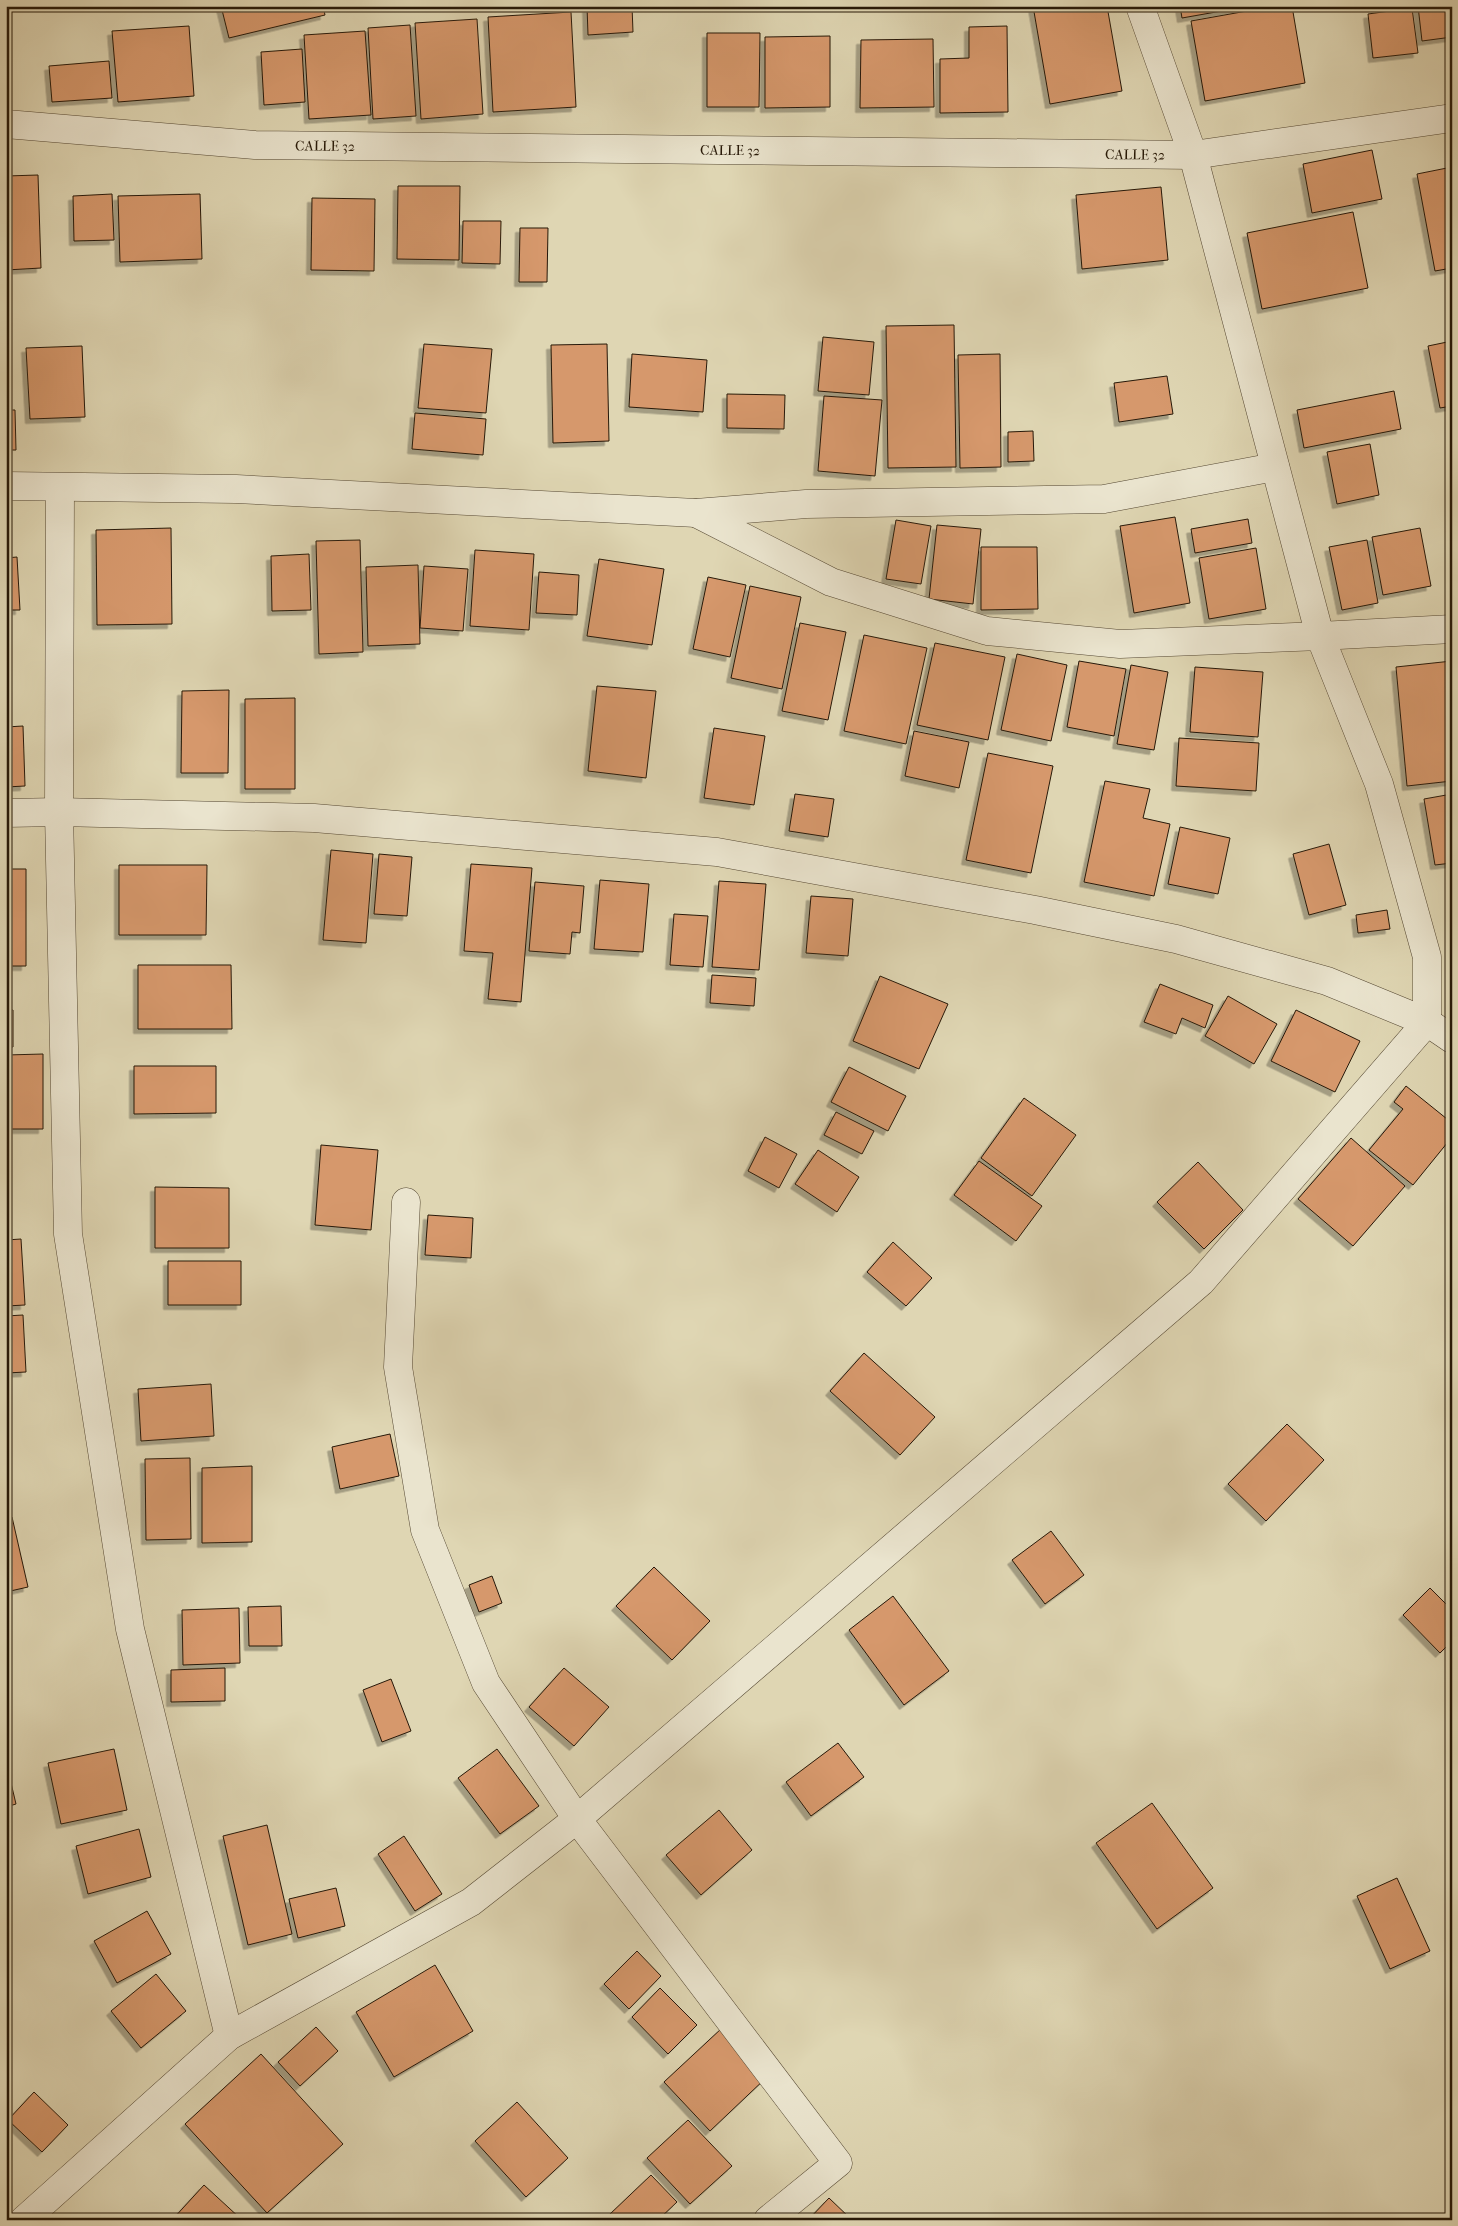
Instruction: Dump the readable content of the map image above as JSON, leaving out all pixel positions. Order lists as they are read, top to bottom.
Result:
{
  "streets": {
    "street": ["CALLE 32"]
  }
}
